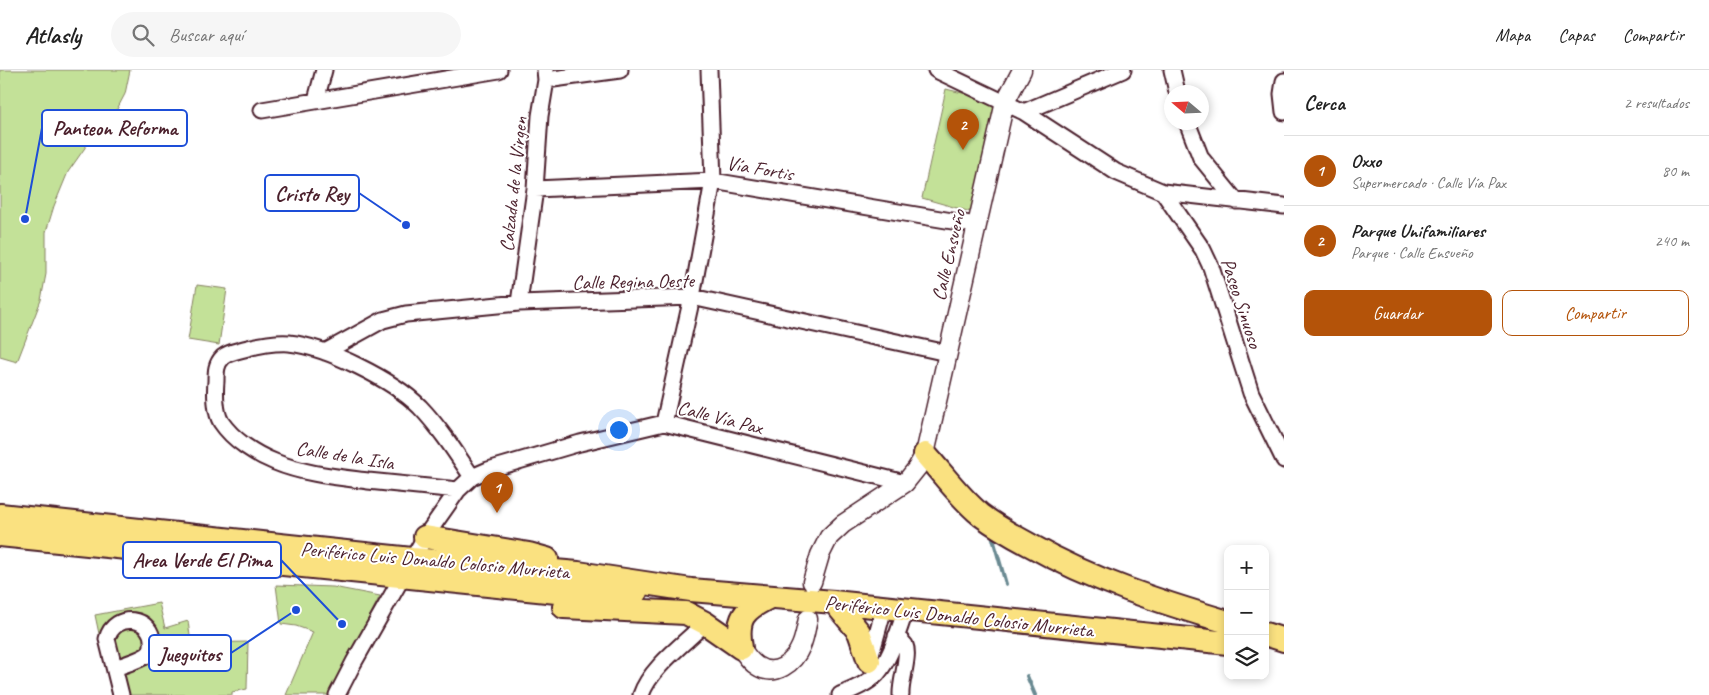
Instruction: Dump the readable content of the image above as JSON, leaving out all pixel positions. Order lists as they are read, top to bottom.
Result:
{
  "streets": {
    "main road": ["Periférico Luis Donaldo Colosio Murrieta"],
    "street": [
      "Vía Fortis",
      "Calzada de la Virgen",
      "Calle Ensueño",
      "Calle Regina Oeste",
      "Paseo Sinuoso",
      "Calle Vía Pax",
      "Calle de la Isla"
    ]
  },
  "crossings": [
    ["Vía Fortis", "Calzada de la Virgen"],
    ["Vía Fortis", "Calle Ensueño"],
    ["Calzada de la Virgen", "Calle Regina Oeste"],
    ["Calle Ensueño", "Calle Regina Oeste"],
    ["Calle Regina Oeste", "Calle de la Isla"],
    ["Calle Vía Pax", "Calle de la Isla"],
    ["Calle Vía Pax", "Periférico Luis Donaldo Colosio Murrieta"]
  ],
  "places": [
    "Panteon Reforma",
    "Cristo Rey",
    "Jueguitos",
    "Area Verde El Pima"
  ],
  "north": "left",
  "page": {
    "header": "Atlasly",
    "search": "Buscar aquí",
    "nav": ["Mapa", "Capas", "Compartir"],
    "heading": ["Cerca", "2 resultados"],
    "pins": ["2", "1"],
    "list": [
      {
        "mark": "1",
        "name": "Oxxo",
        "note": "Supermercado · Calle Vía Pax",
        "value": "80 m"
      },
      {
        "mark": "2",
        "name": "Parque Unifamiliares",
        "note": "Parque · Calle Ensueño",
        "value": "240 m"
      }
    ],
    "buttons": ["Guardar", "Compartir"],
    "map_buttons": ["+", "−"]
  }
}
